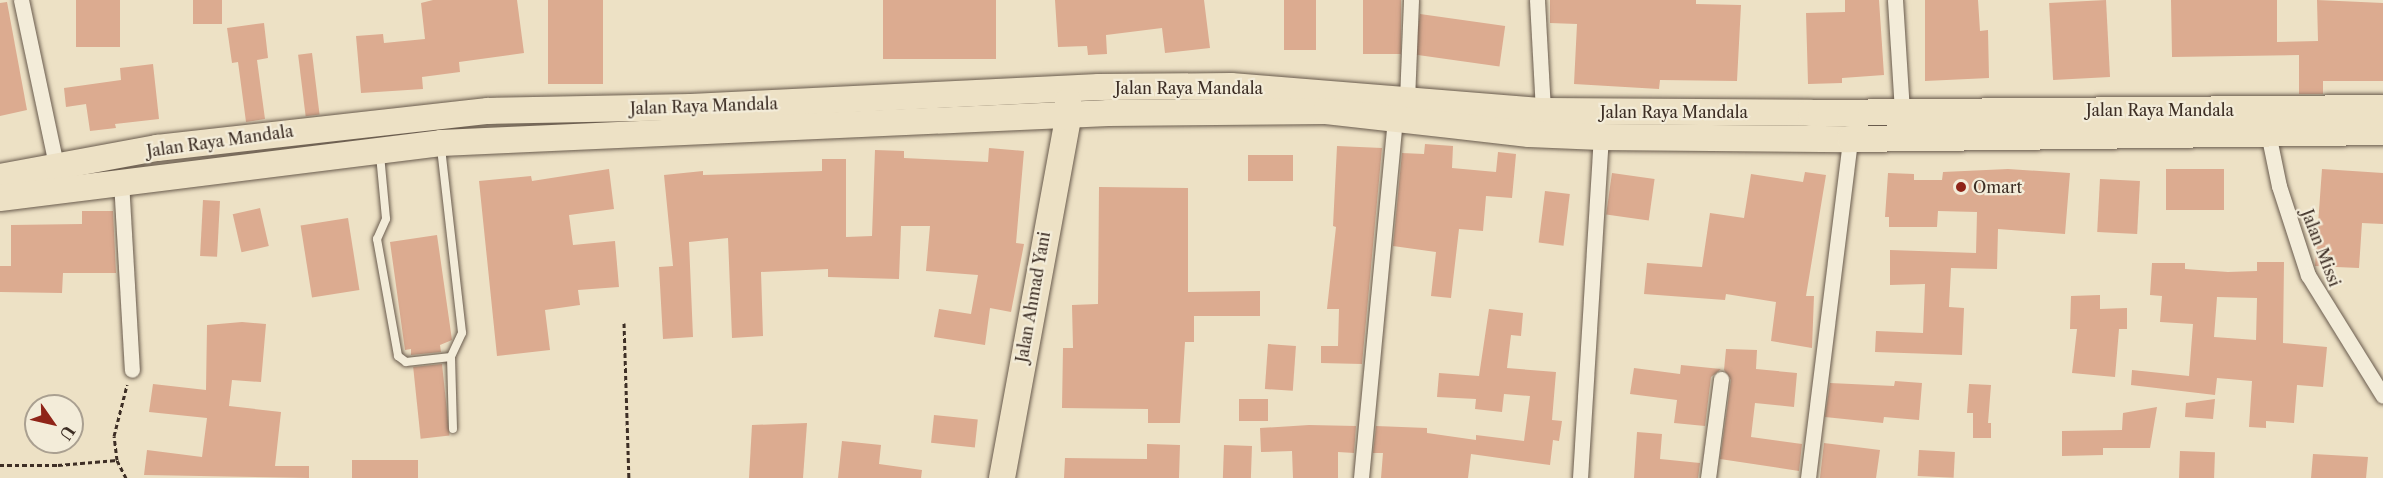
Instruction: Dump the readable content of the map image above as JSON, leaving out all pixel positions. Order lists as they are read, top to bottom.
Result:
{
  "streets": {
    "highway": ["Jalan Raya Mandala", "Jalan Ahmad Yani"],
    "street": ["Jalan Missi"]
  },
  "crossings": [
    ["Jalan Raya Mandala", "Jalan Missi"],
    ["Jalan Raya Mandala", "Jalan Ahmad Yani"]
  ],
  "places": ["Omart"],
  "north": "bottom right"
}
